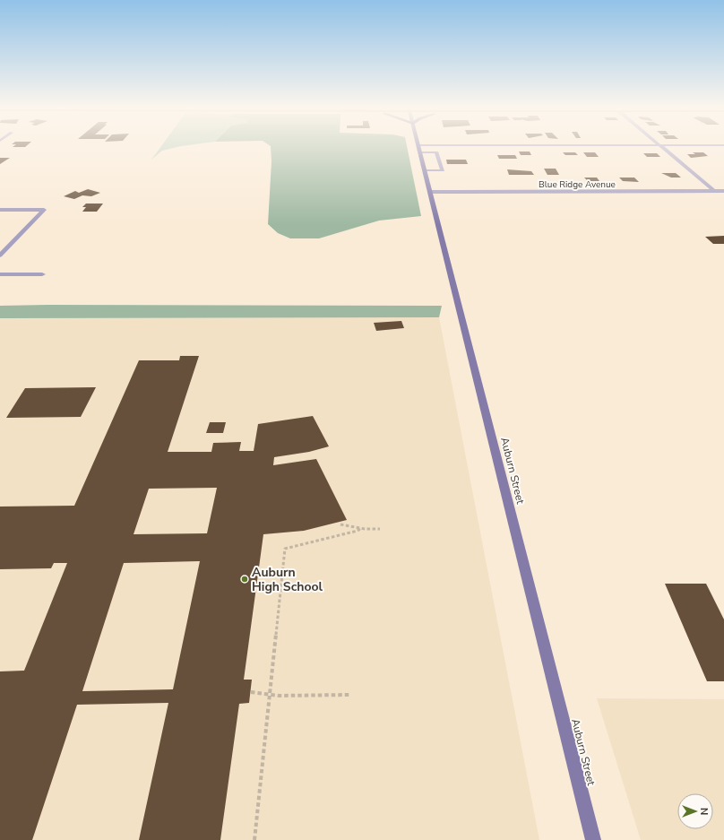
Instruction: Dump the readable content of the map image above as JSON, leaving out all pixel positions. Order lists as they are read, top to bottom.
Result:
{
  "streets": {
    "main road": ["Auburn Street"],
    "street": ["Blue Ridge Avenue"]
  },
  "crossings": [
    ["Blue Ridge Avenue", "Auburn Street"]
  ],
  "places": ["Auburn High School"],
  "north": "right"
}
